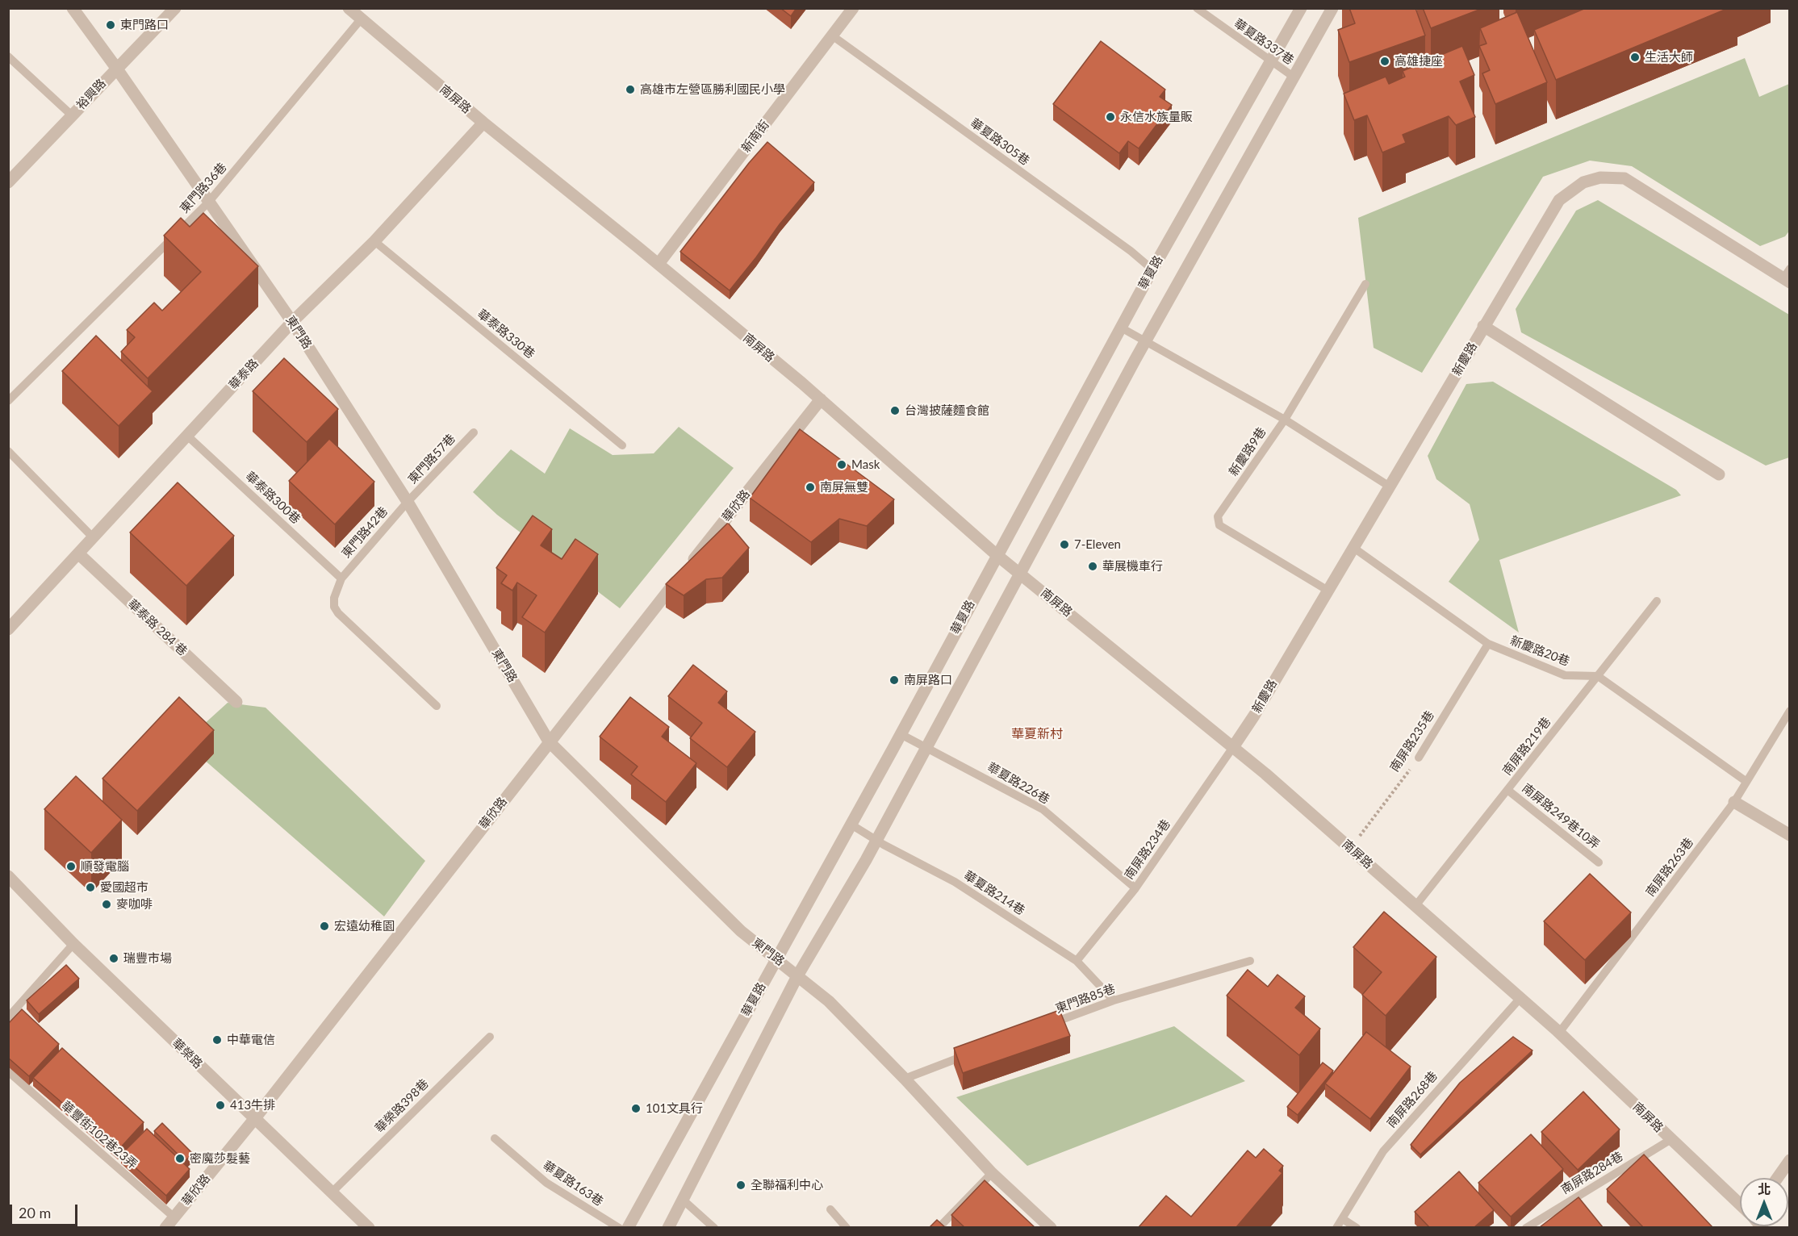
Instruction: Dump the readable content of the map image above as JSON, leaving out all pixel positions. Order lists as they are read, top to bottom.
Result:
{
  "streets": {
    "street": [
      "裕興路",
      "南屏路",
      "新南街",
      "華夏路",
      "東門路",
      "新慶路",
      "華泰路",
      "華欣路",
      "華泰路 284 巷",
      "華榮路"
    ],
    "lane": [
      "華夏路337巷",
      "華夏路305巷",
      "東門路36巷",
      "華泰路330巷",
      "新慶路9巷",
      "東門路57巷",
      "華泰路300巷",
      "東門路42巷",
      "新慶路20巷",
      "南屏路235巷",
      "南屏路219巷",
      "華夏路226巷",
      "南屏路249巷10弄",
      "南屏路234巷",
      "南屏路263巷",
      "華夏路214巷",
      "東門路85巷",
      "南屏路268巷",
      "華榮路398巷",
      "華豐街102巷23弄",
      "南屏路284巷",
      "華夏路163巷"
    ]
  },
  "crossings": [
    ["華夏路337巷", "華夏路"],
    ["裕興路", "東門路"],
    ["南屏路", "新南街"],
    ["南屏路", "東門路36巷"],
    ["南屏路", "華夏路"],
    ["南屏路", "新慶路"],
    ["南屏路", "華泰路"],
    ["南屏路", "華欣路"],
    ["南屏路", "南屏路235巷"],
    ["南屏路", "南屏路219巷"],
    ["南屏路", "南屏路234巷"],
    ["南屏路", "南屏路263巷"],
    ["南屏路", "南屏路268巷"],
    ["南屏路", "南屏路284巷"],
    ["新南街", "華夏路305巷"],
    ["華夏路305巷", "華夏路"],
    ["東門路36巷", "東門路"],
    ["華夏路", "東門路"],
    ["華夏路", "華夏路226巷"],
    ["華夏路", "華夏路214巷"],
    ["東門路", "華泰路"],
    ["東門路", "東門路57巷"],
    ["東門路", "華欣路"],
    ["東門路", "東門路42巷"],
    ["華泰路330巷", "華泰路"],
    ["新慶路", "新慶路9巷"],
    ["新慶路", "新慶路20巷"],
    ["新慶路", "南屏路234巷"],
    ["華泰路", "華泰路300巷"],
    ["華泰路", "華泰路 284 巷"],
    ["東門路57巷", "東門路42巷"],
    ["華泰路300巷", "東門路42巷"],
    ["華欣路", "華榮路"],
    ["華欣路", "華豐街102巷23弄"],
    ["新慶路20巷", "南屏路235巷"],
    ["新慶路20巷", "南屏路219巷"],
    ["南屏路219巷", "南屏路249巷10弄"],
    ["華夏路226巷", "南屏路234巷"],
    ["南屏路234巷", "華夏路214巷"],
    ["華夏路214巷", "東門路85巷"],
    ["華榮路", "華榮路398巷"]
  ],
  "districts": ["華夏新村"],
  "places": [
    "東門路口",
    "生活大師",
    "高雄捷座",
    "高雄市左營區勝利國民小學",
    "永信水族量販",
    "台灣披薩麵食館",
    "Mask",
    "南屏無雙",
    "7-Eleven",
    "華展機車行",
    "南屏路口",
    "順發電腦",
    "愛國超市",
    "麥咖啡",
    "宏遠幼稚園",
    "瑞豐市場",
    "中華電信",
    "413牛排",
    "101文具行",
    "密魔莎髮藝",
    "全聯福利中心"
  ],
  "scale_bar": "20 m",
  "north": "top"
}
